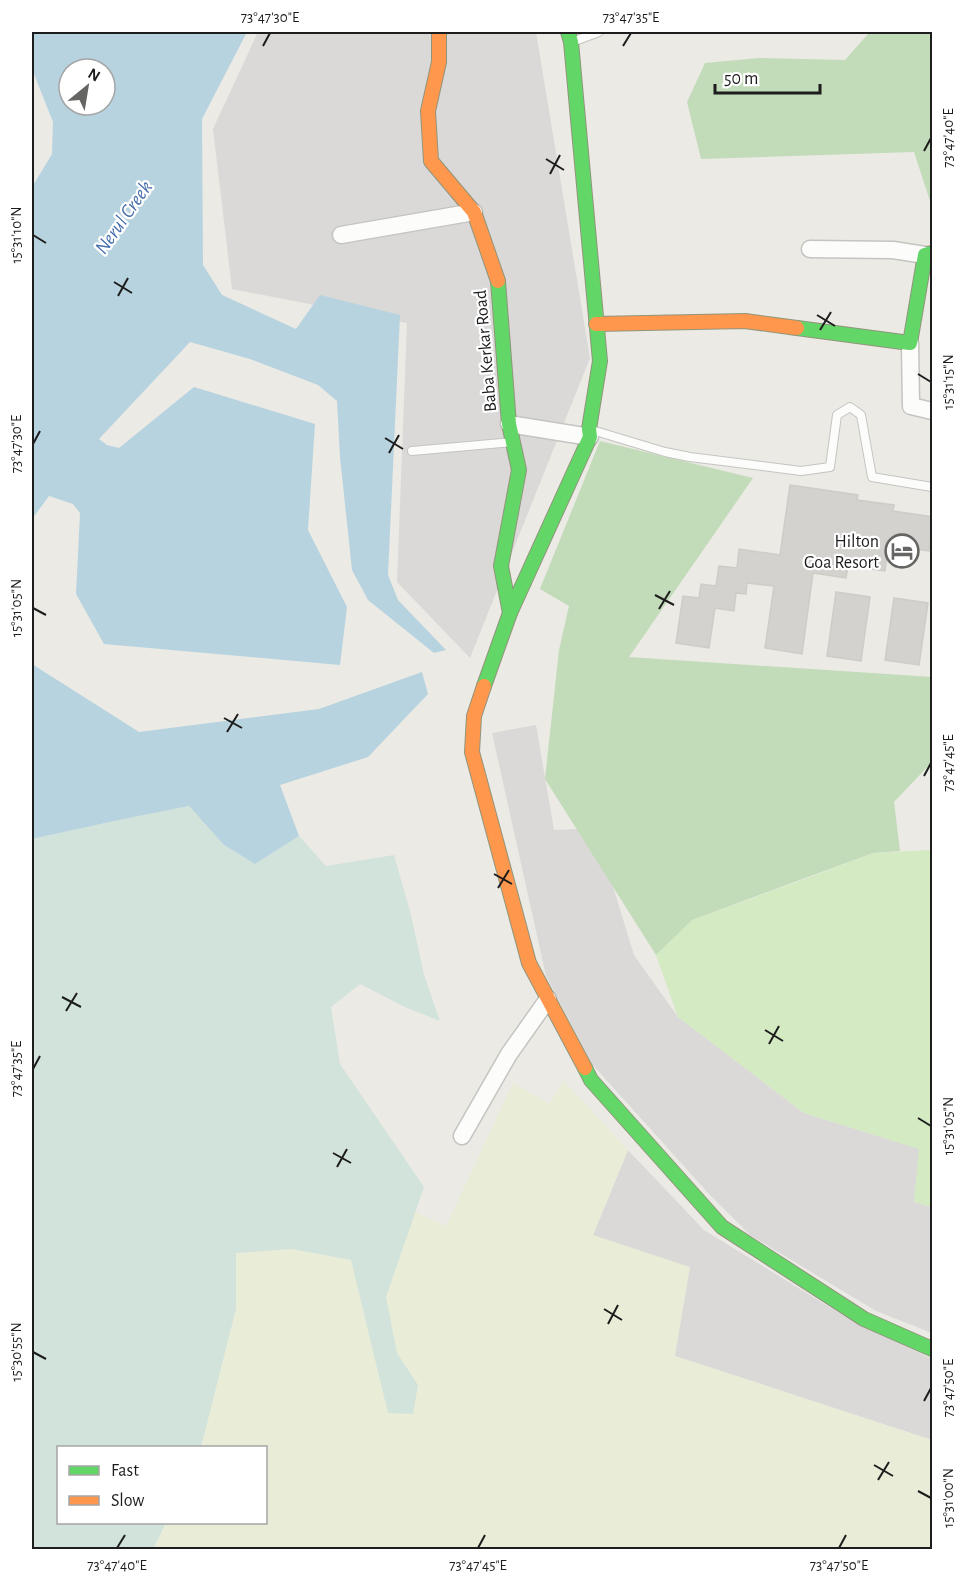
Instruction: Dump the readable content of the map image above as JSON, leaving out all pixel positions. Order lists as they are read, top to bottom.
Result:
{
  "streets": {
    "main road": ["Baba Kerkar Road"]
  },
  "water": ["Nerul Creek"],
  "places": {
    "hotel": ["Hilton Goa Resort"]
  },
  "legend": ["Fast", "Slow"],
  "scale_bar": "50 m",
  "north": "top right",
  "coordinates": [
    "73°47'30\"E",
    "73°47'35\"E",
    "73°47'40\"E",
    "15°31'10\"N",
    "15°31'15\"N",
    "15°31'05\"N",
    "73°47'45\"E",
    "15°30'55\"N",
    "73°47'50\"E",
    "15°31'00\"N"
  ]
}
